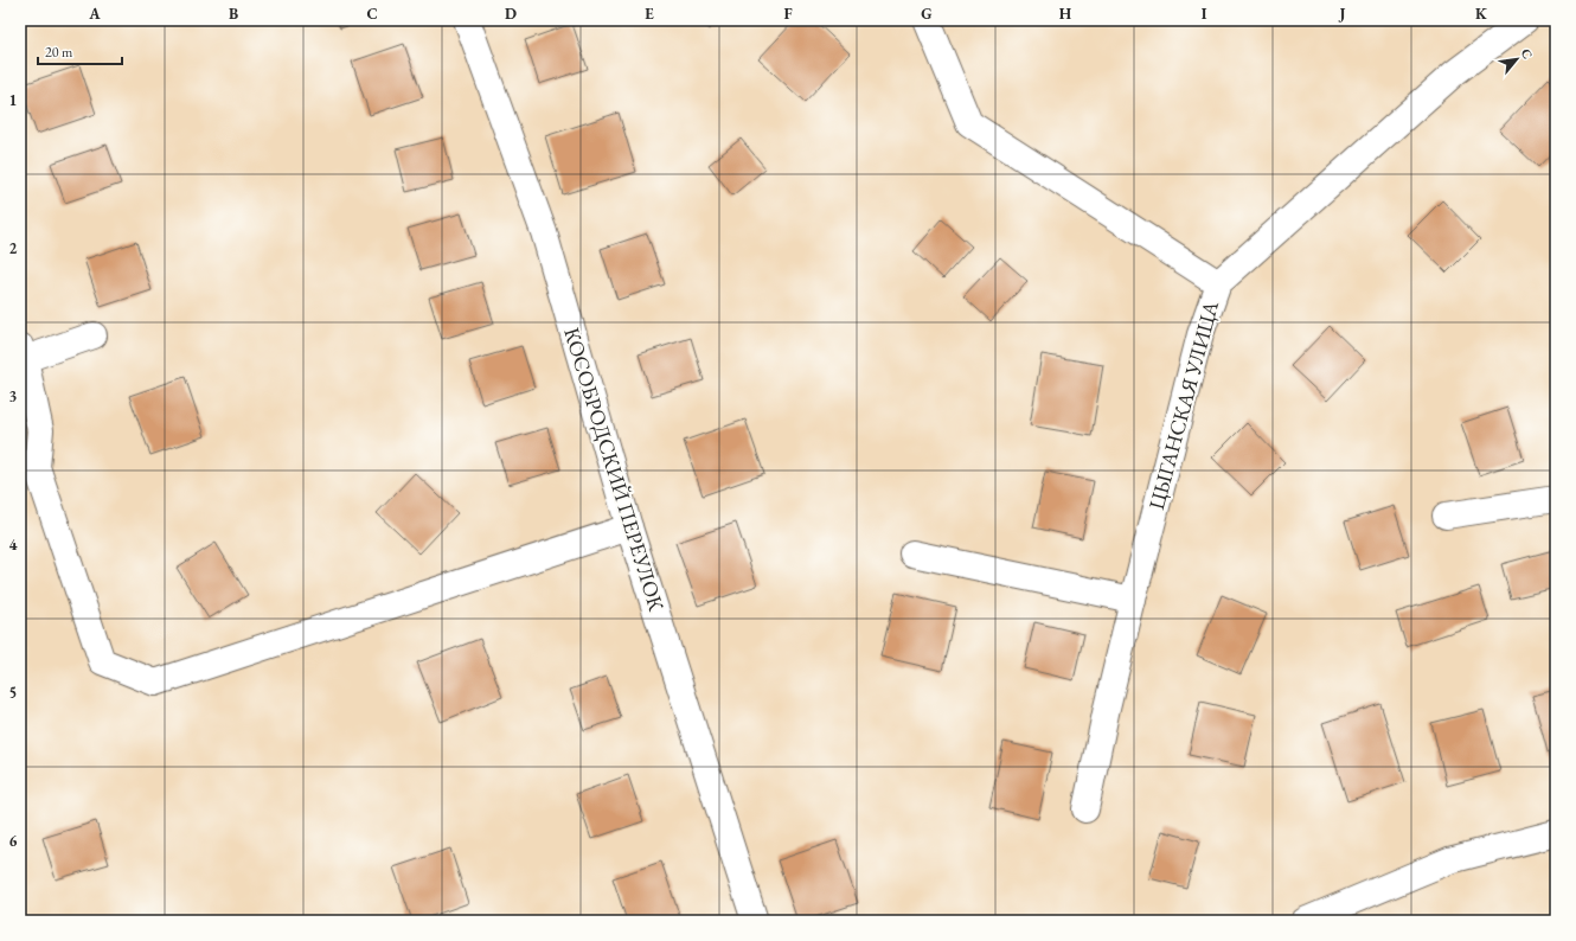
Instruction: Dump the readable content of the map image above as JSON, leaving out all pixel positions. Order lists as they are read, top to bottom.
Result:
{
  "streets": {
    "street": ["ЦЫГАНСКАЯ УЛИЦА", "КОСОБРОДСКИЙ ПЕРЕУЛОК"]
  },
  "scale_bar": "20 m",
  "north": "top right",
  "grid": {
    "columns": [
      "A",
      "B",
      "C",
      "D",
      "E",
      "F",
      "G",
      "H",
      "I",
      "J",
      "K"
    ],
    "rows": [
      "1",
      "2",
      "3",
      "4",
      "5",
      "6"
    ]
  }
}
